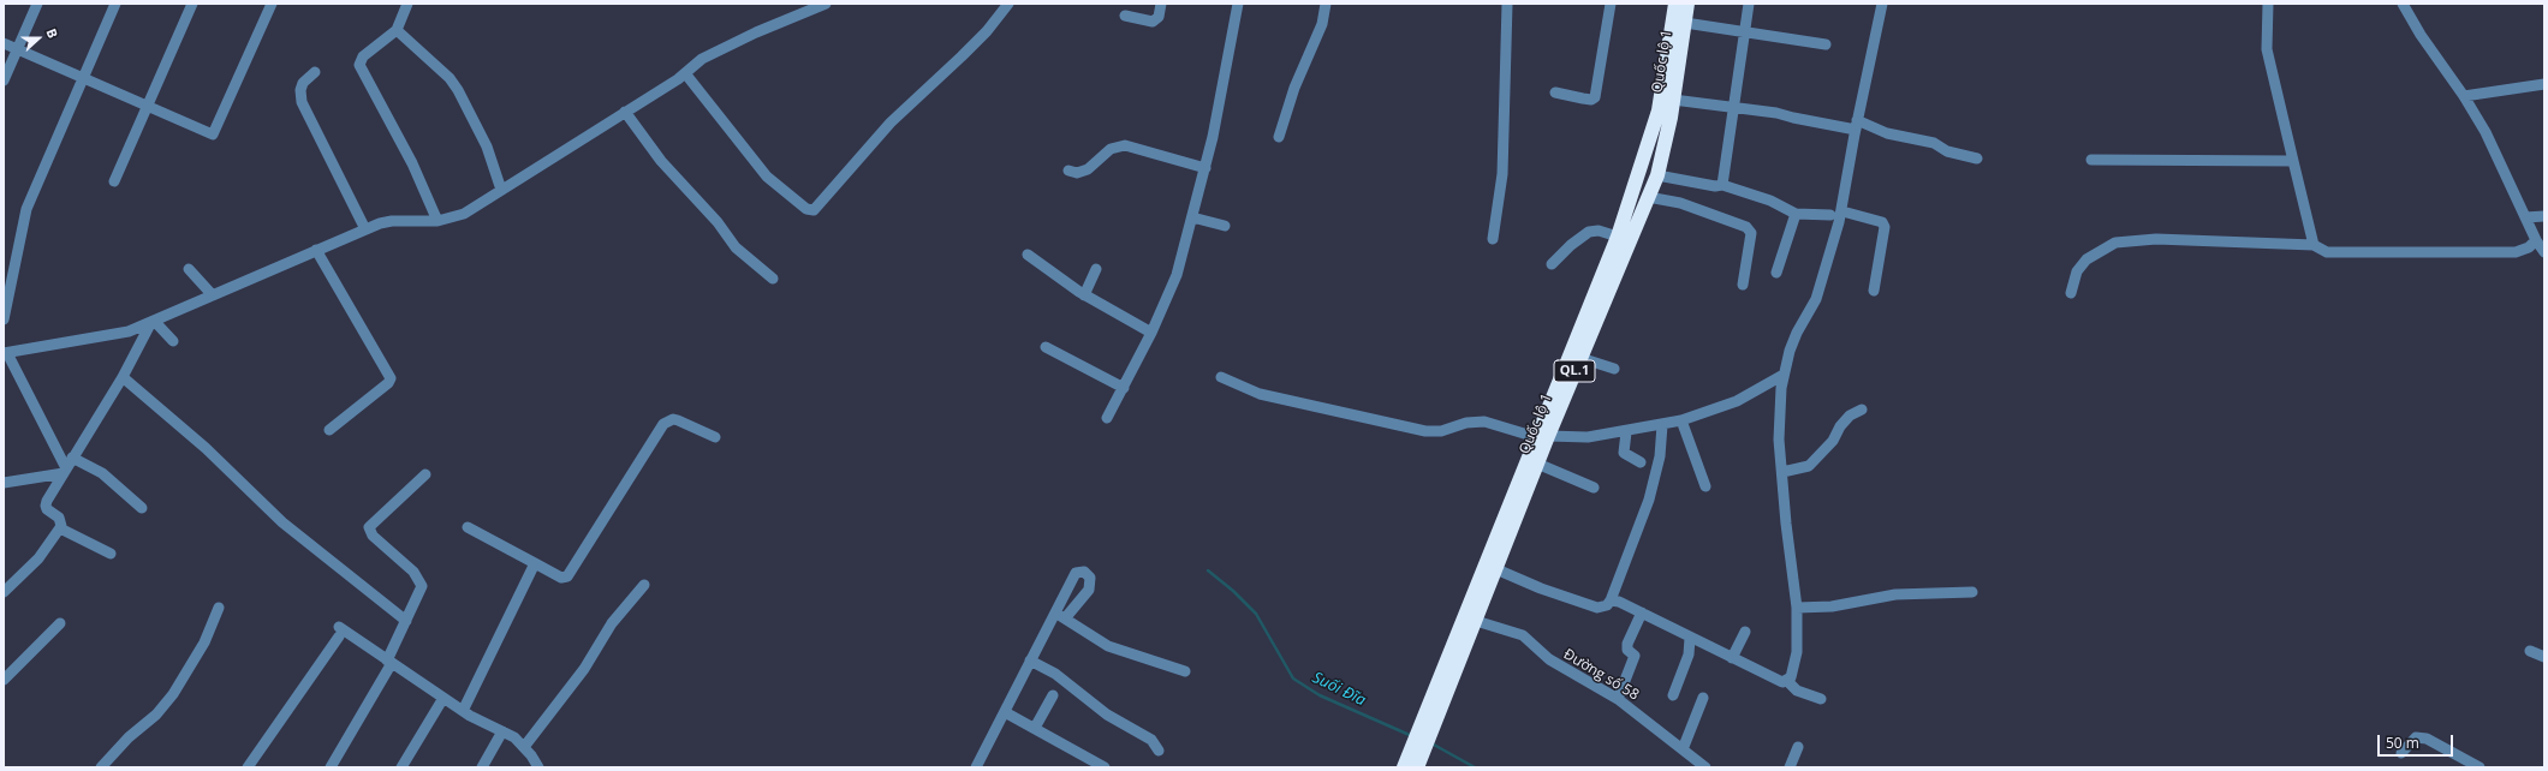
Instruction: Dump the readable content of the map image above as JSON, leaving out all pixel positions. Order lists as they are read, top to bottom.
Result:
{
  "streets": {
    "highway": ["Quốc lộ 1", "QL.1"],
    "street": ["Đường số 58"]
  },
  "crossings": [
    ["Quốc lộ 1", "Đường số 58"]
  ],
  "water": ["Suối Đĩa"],
  "scale_bar": "50 m",
  "north": "right"
}
